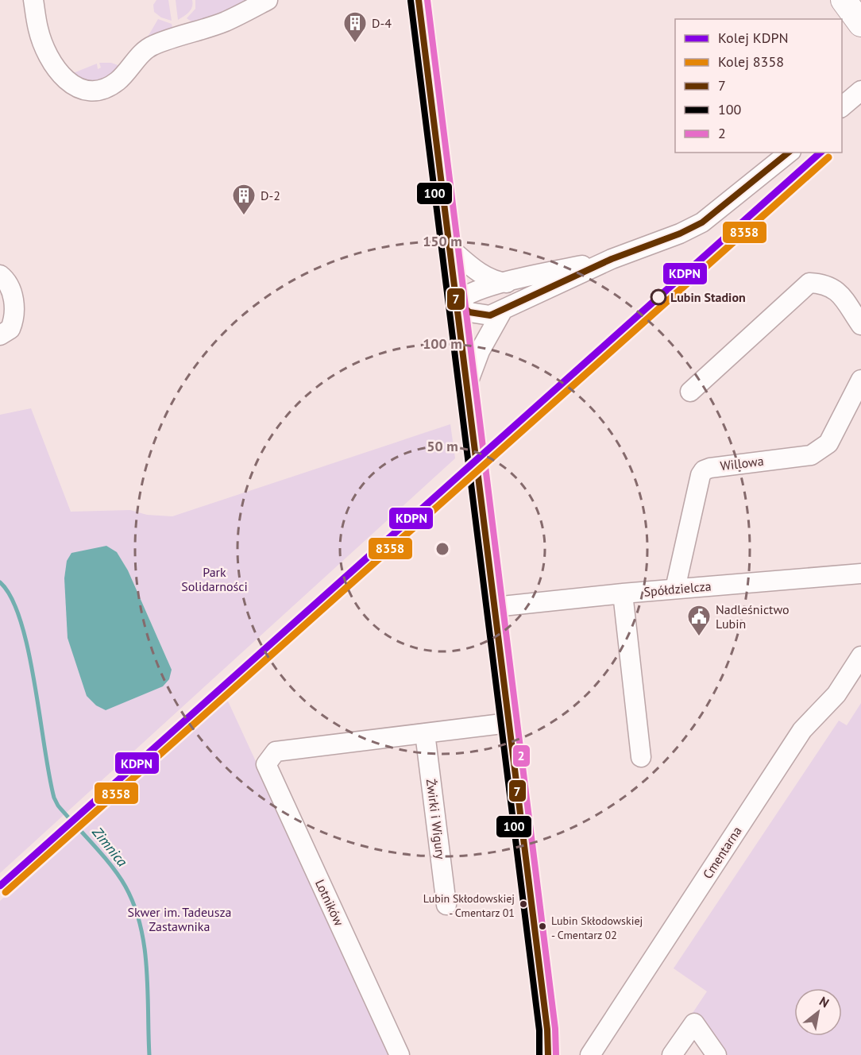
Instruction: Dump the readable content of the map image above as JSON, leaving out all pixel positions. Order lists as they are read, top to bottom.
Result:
{
  "streets": {
    "street": [
      "Willowa",
      "Spółdzielcza",
      "Żwirki i Wigury",
      "Cmentarna",
      "Lotników"
    ]
  },
  "crossings": [
    ["Willowa", "Spółdzielcza"],
    ["Żwirki i Wigury", "Lotników"]
  ],
  "water": ["Zimnica"],
  "parks": ["Park Solidarności", "Skwer im. Tadeusza Zastawnika"],
  "places": {
    "building": ["D-4", "D-2"],
    "other": ["Lubin Stadion", "Lubin Skłodowskiej - Cmentarz 01", "Lubin Skłodowskiej - Cmentarz 02"],
    "public building": ["Nadleśnictwo Lubin"]
  },
  "lines": [
    "transit line 7",
    "transit line 2",
    "transit line 100",
    "rail line KDPN",
    "rail line 8358"
  ],
  "legend": [
    "Kolej KDPN",
    "Kolej 8358",
    "7",
    "100",
    "2"
  ],
  "north": "top right",
  "rings": ["150 m", "100 m", "50 m"]
}
